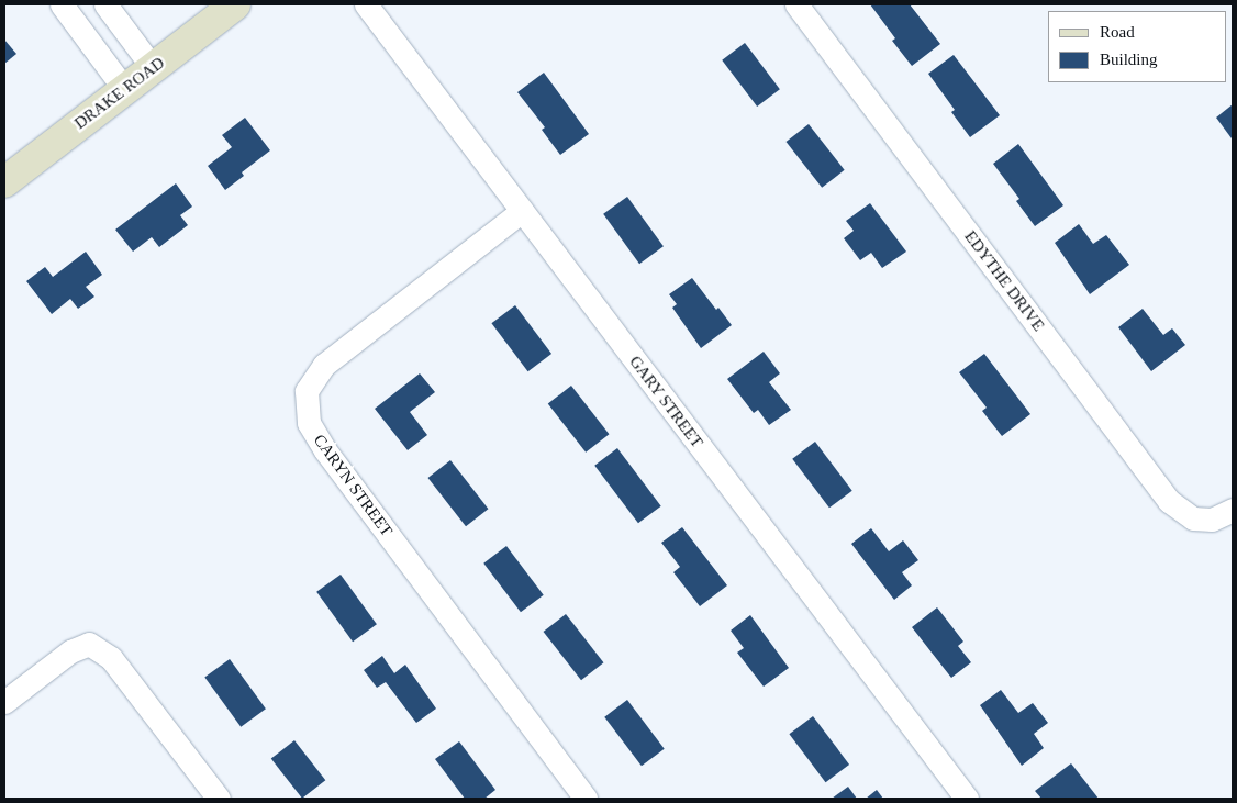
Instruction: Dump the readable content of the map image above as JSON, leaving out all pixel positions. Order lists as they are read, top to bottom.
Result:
{
  "streets": {
    "street": [
      "DRAKE ROAD",
      "EDYTHE DRIVE",
      "GARY STREET",
      "CARYN STREET"
    ]
  },
  "crossings": [
    ["GARY STREET", "CARYN STREET"]
  ],
  "legend": ["Road", "Building"]
}
